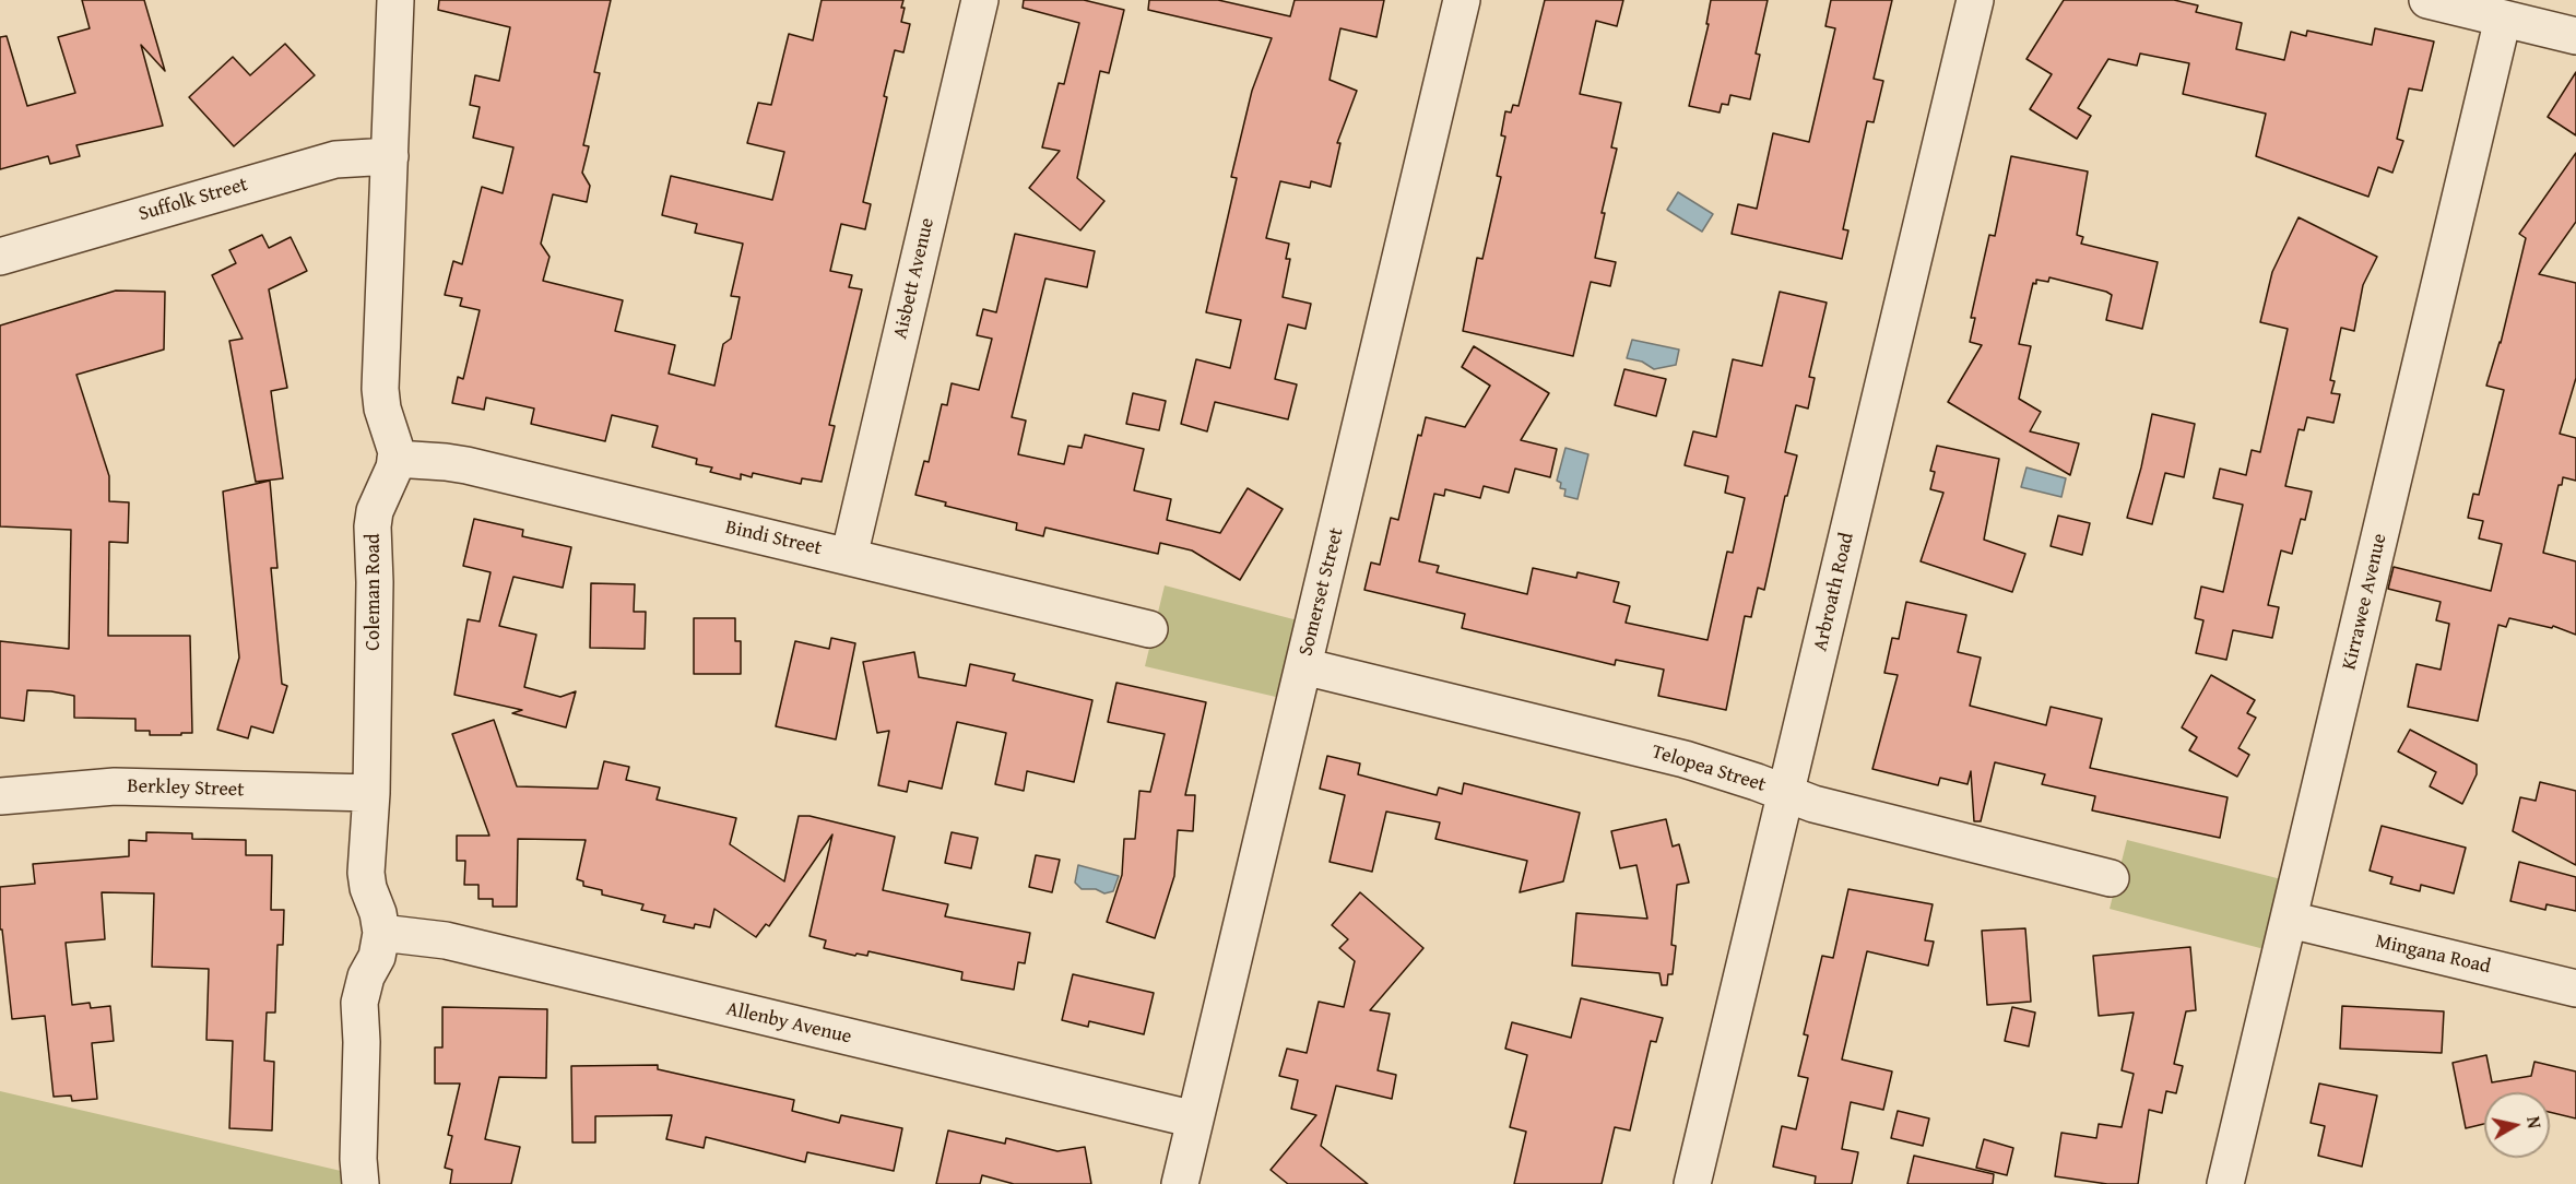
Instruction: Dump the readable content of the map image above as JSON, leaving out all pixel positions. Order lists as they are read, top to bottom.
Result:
{
  "streets": {
    "street": [
      "Suffolk Street",
      "Aisbett Avenue",
      "Bindi Street",
      "Coleman Road",
      "Somerset Street",
      "Arbroath Road",
      "Kirrawee Avenue",
      "Telopea Street",
      "Berkley Street",
      "Mingana Road",
      "Allenby Avenue"
    ]
  },
  "crossings": [
    ["Aisbett Avenue", "Bindi Street"],
    ["Bindi Street", "Coleman Road"],
    ["Coleman Road", "Berkley Street"],
    ["Coleman Road", "Allenby Avenue"],
    ["Somerset Street", "Telopea Street"],
    ["Somerset Street", "Allenby Avenue"],
    ["Arbroath Road", "Telopea Street"],
    ["Kirrawee Avenue", "Mingana Road"]
  ],
  "north": "right"
}
